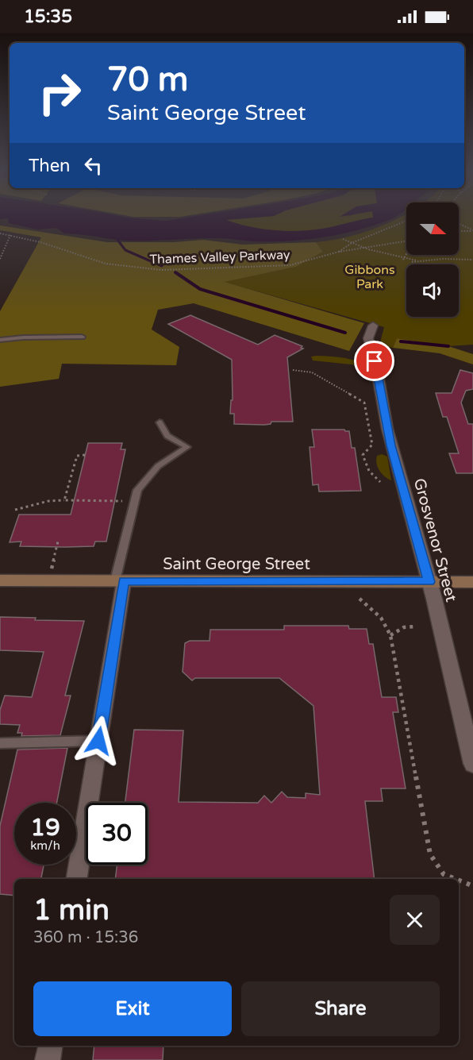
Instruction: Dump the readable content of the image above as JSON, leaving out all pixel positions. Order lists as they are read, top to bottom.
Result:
{
  "streets": {
    "street": ["Grosvenor Street", "Saint George Street"],
    "path": ["Thames Valley Parkway"]
  },
  "crossings": [
    ["Grosvenor Street", "Saint George Street"]
  ],
  "parks": ["Gibbons Park"],
  "north": "right",
  "page": {
    "status": "15:35",
    "turn": ["70 m", "Saint George Street"],
    "then": "Then",
    "speed": "19 km/h",
    "limit": "30",
    "heading": ["1 min", "360 m · 15:36"],
    "buttons": ["Exit", "Share"]
  }
}
